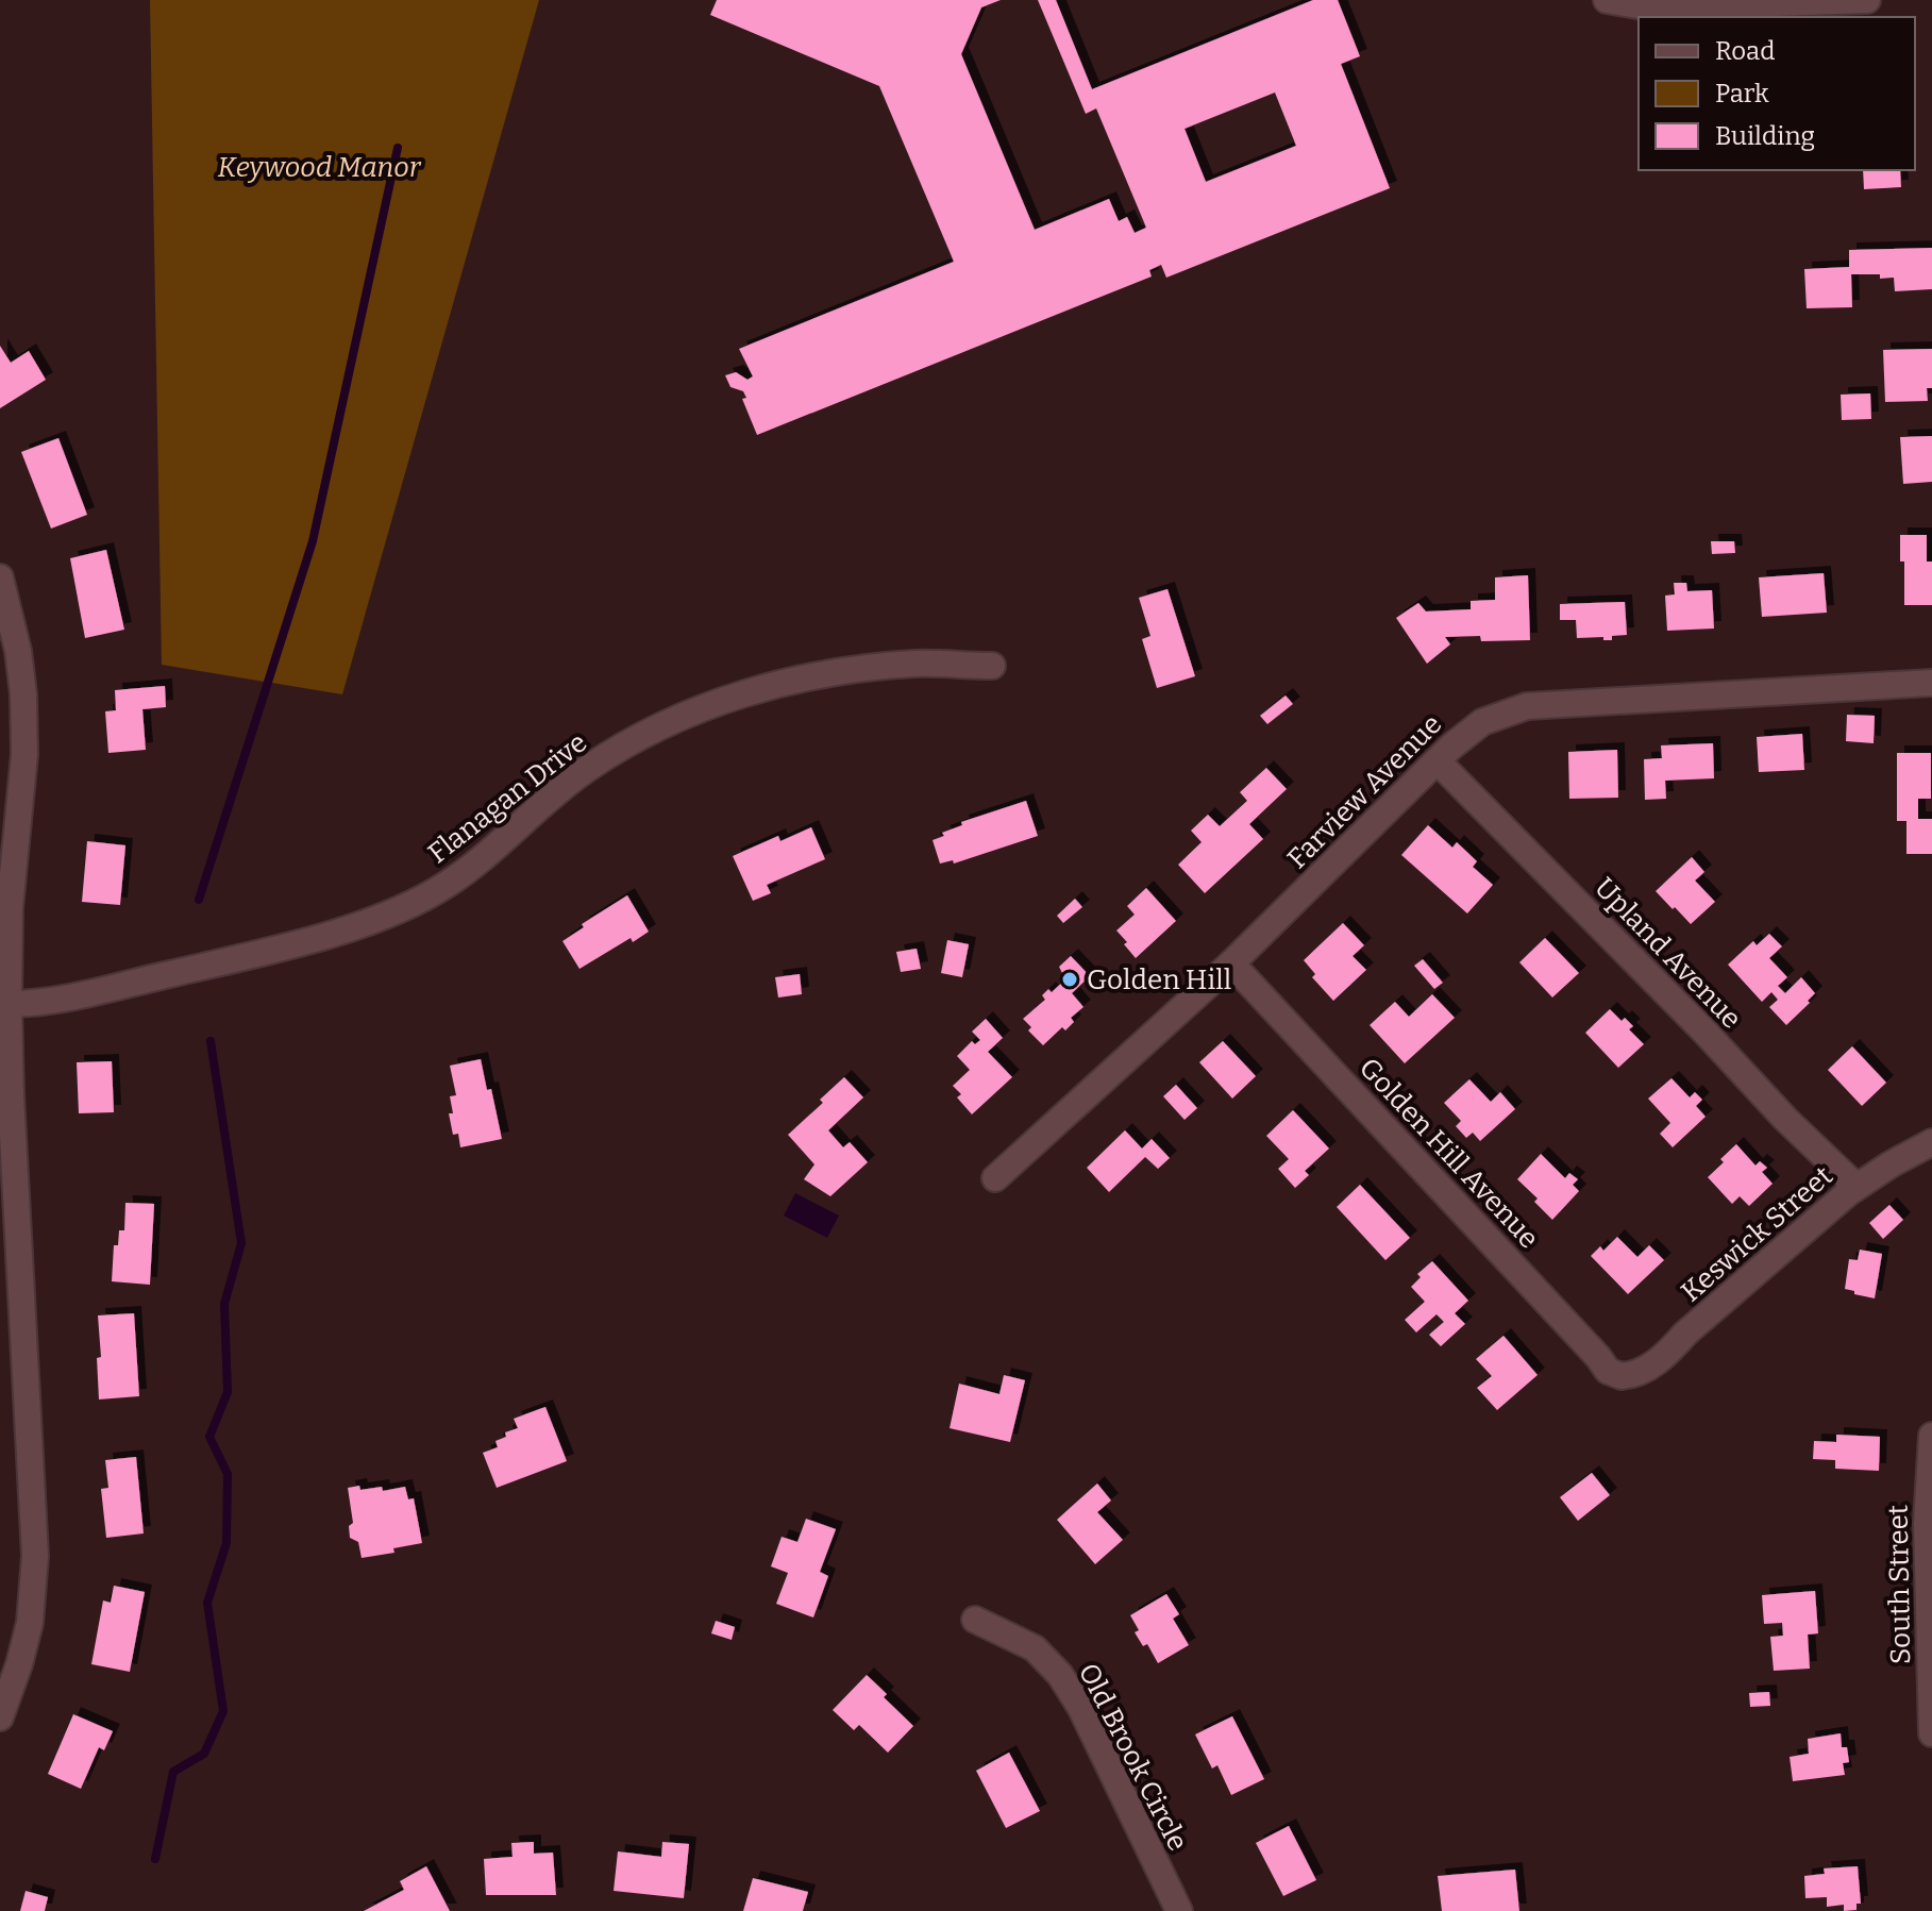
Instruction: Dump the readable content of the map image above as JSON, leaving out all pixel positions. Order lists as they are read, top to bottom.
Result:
{
  "streets": {
    "street": [
      "Farview Avenue",
      "Flanagan Drive",
      "Upland Avenue",
      "Golden Hill Avenue",
      "Keswick Street",
      "South Street",
      "Old Brook Circle"
    ]
  },
  "crossings": [
    ["Farview Avenue", "Upland Avenue"],
    ["Farview Avenue", "Golden Hill Avenue"],
    ["Upland Avenue", "Keswick Street"],
    ["Golden Hill Avenue", "Keswick Street"]
  ],
  "parks": ["Keywood Manor"],
  "places": ["Golden Hill"],
  "legend": ["Road", "Park", "Building"]
}
